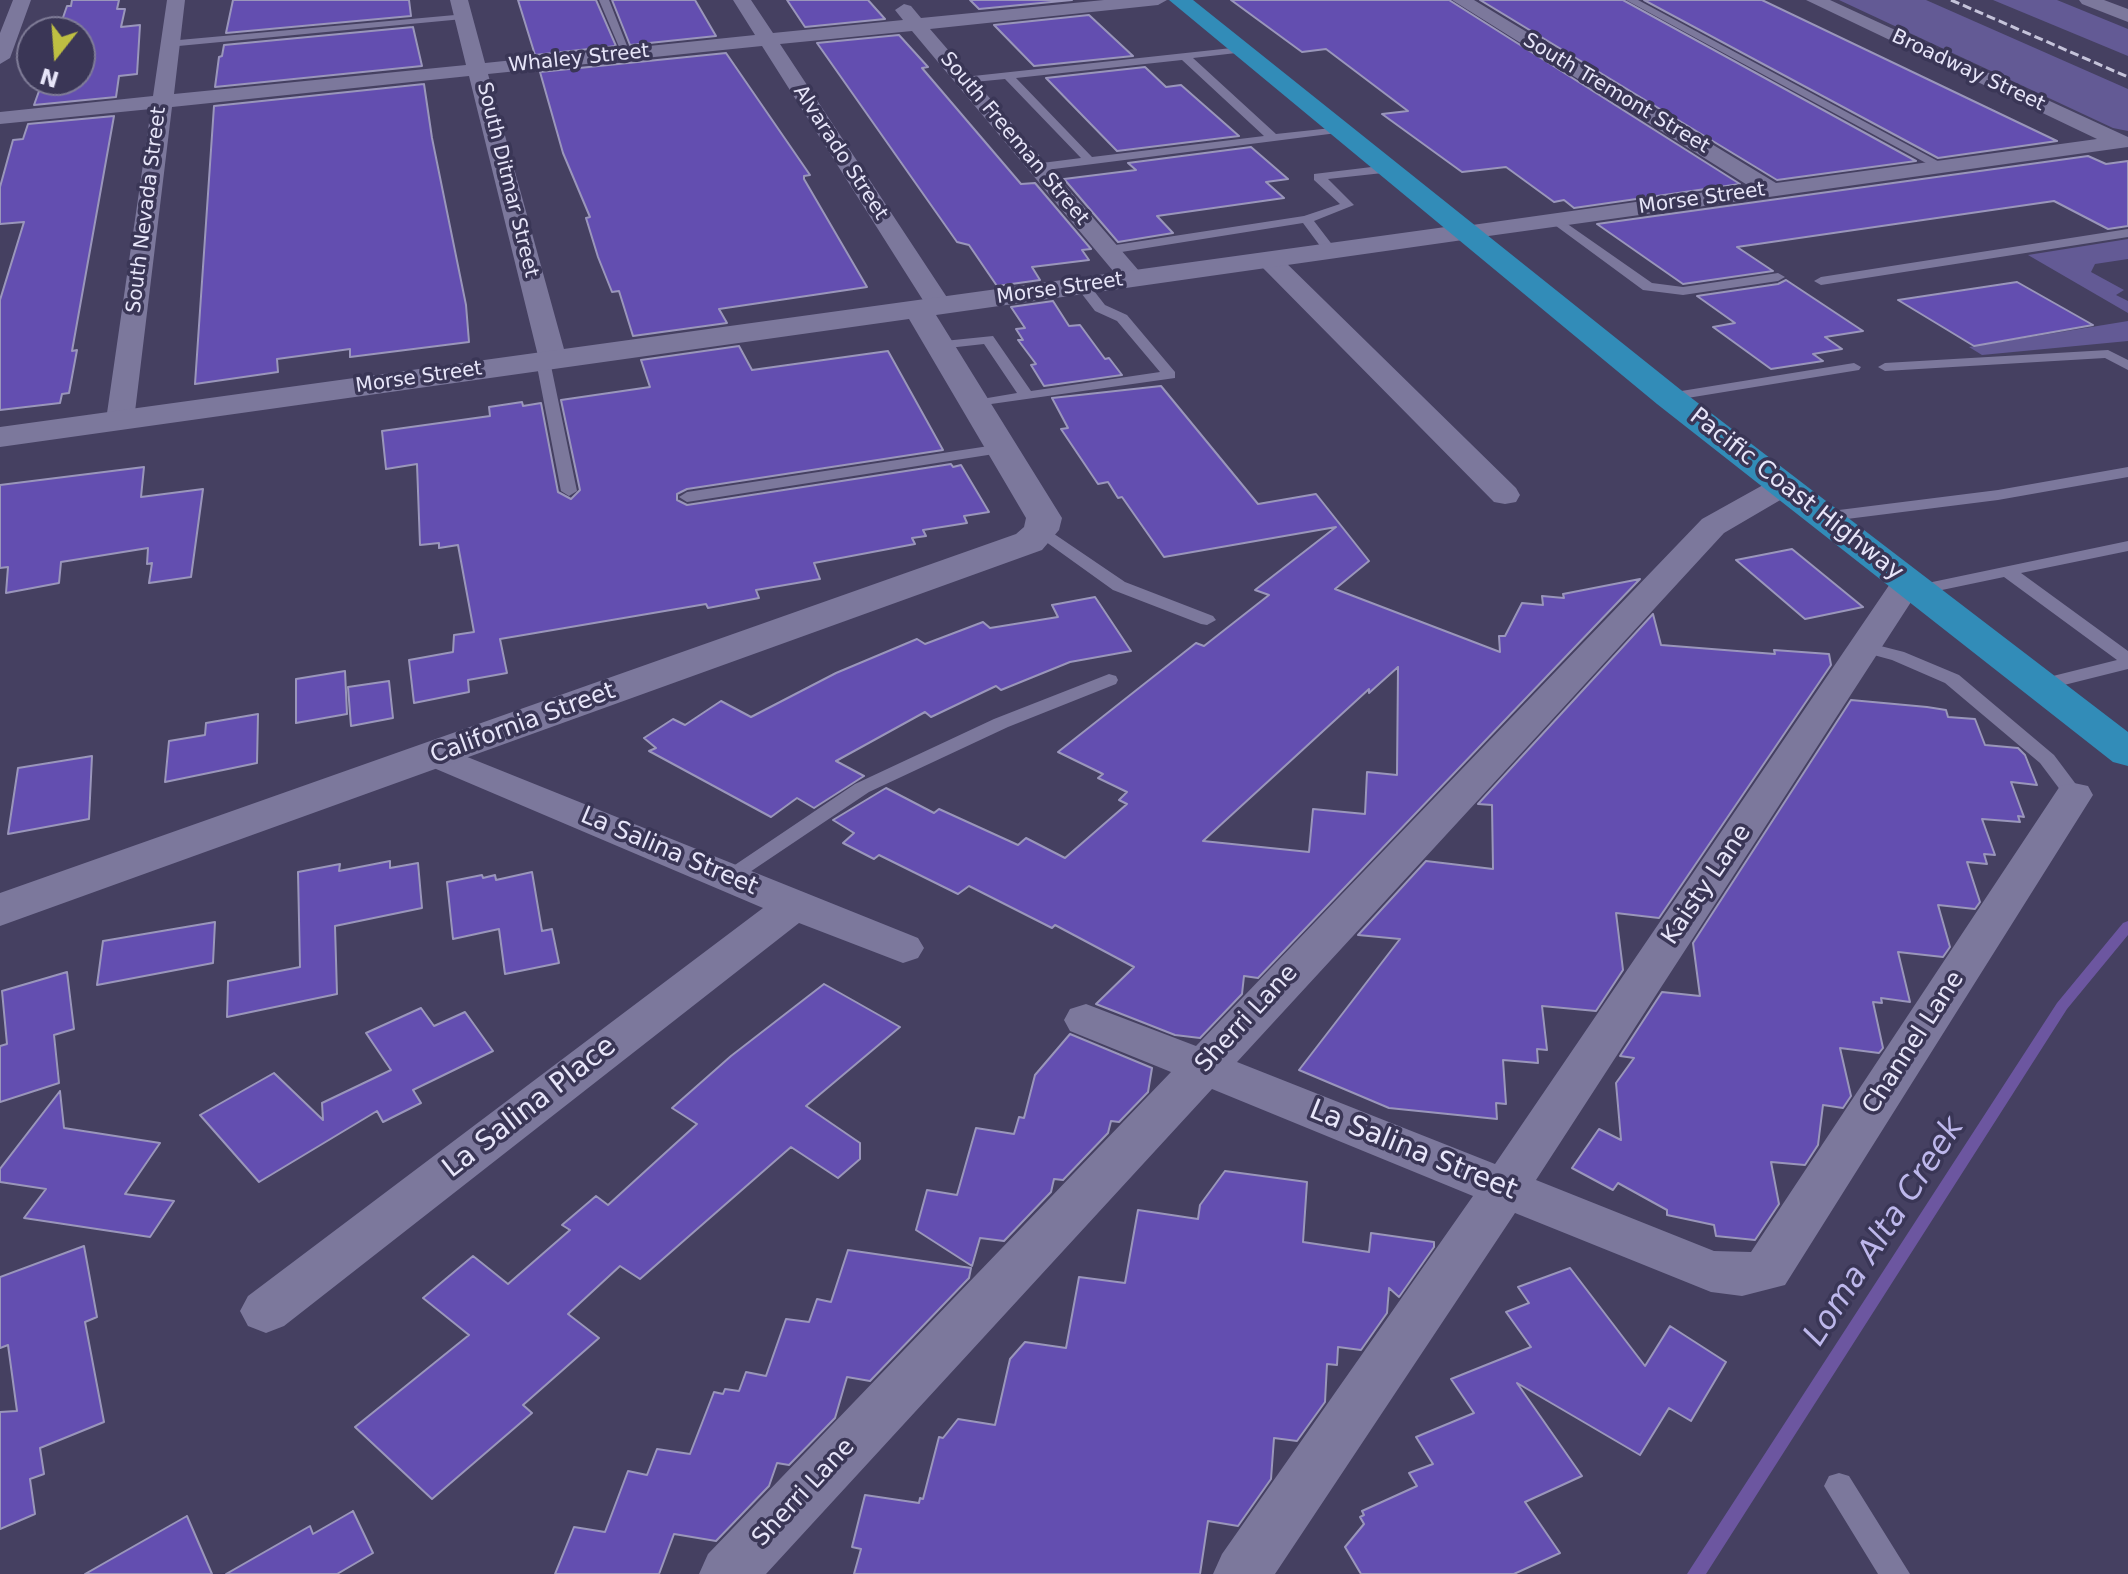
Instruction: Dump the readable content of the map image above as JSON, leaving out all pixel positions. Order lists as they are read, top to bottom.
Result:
{
  "streets": {
    "main road": ["Pacific Coast Highway"],
    "street": [
      "Whaley Street",
      "Broadway Street",
      "South Tremont Street",
      "South Freeman Street",
      "Alvarado Street",
      "South Ditmar Street",
      "Morse Street",
      "South Nevada Street",
      "California Street",
      "La Salina Street",
      "Kaisty Lane",
      "Sherri Lane",
      "Channel Lane",
      "La Salina Place"
    ]
  },
  "crossings": [
    ["Whaley Street", "South Freeman Street"],
    ["Whaley Street", "Alvarado Street"],
    ["Whaley Street", "South Ditmar Street"],
    ["Whaley Street", "South Nevada Street"],
    ["Broadway Street", "Morse Street"],
    ["South Tremont Street", "Morse Street"],
    ["South Freeman Street", "Morse Street"],
    ["Alvarado Street", "Morse Street"],
    ["Alvarado Street", "California Street"],
    ["South Ditmar Street", "Morse Street"],
    ["Morse Street", "South Nevada Street"],
    ["Morse Street", "Pacific Coast Highway"],
    ["Pacific Coast Highway", "Kaisty Lane"],
    ["Pacific Coast Highway", "Sherri Lane"],
    ["California Street", "La Salina Street"],
    ["La Salina Street", "Kaisty Lane"],
    ["La Salina Street", "Sherri Lane"],
    ["La Salina Street", "Channel Lane"],
    ["La Salina Street", "La Salina Place"]
  ],
  "water": ["Loma Alta Creek"],
  "north": "bottom"
}
